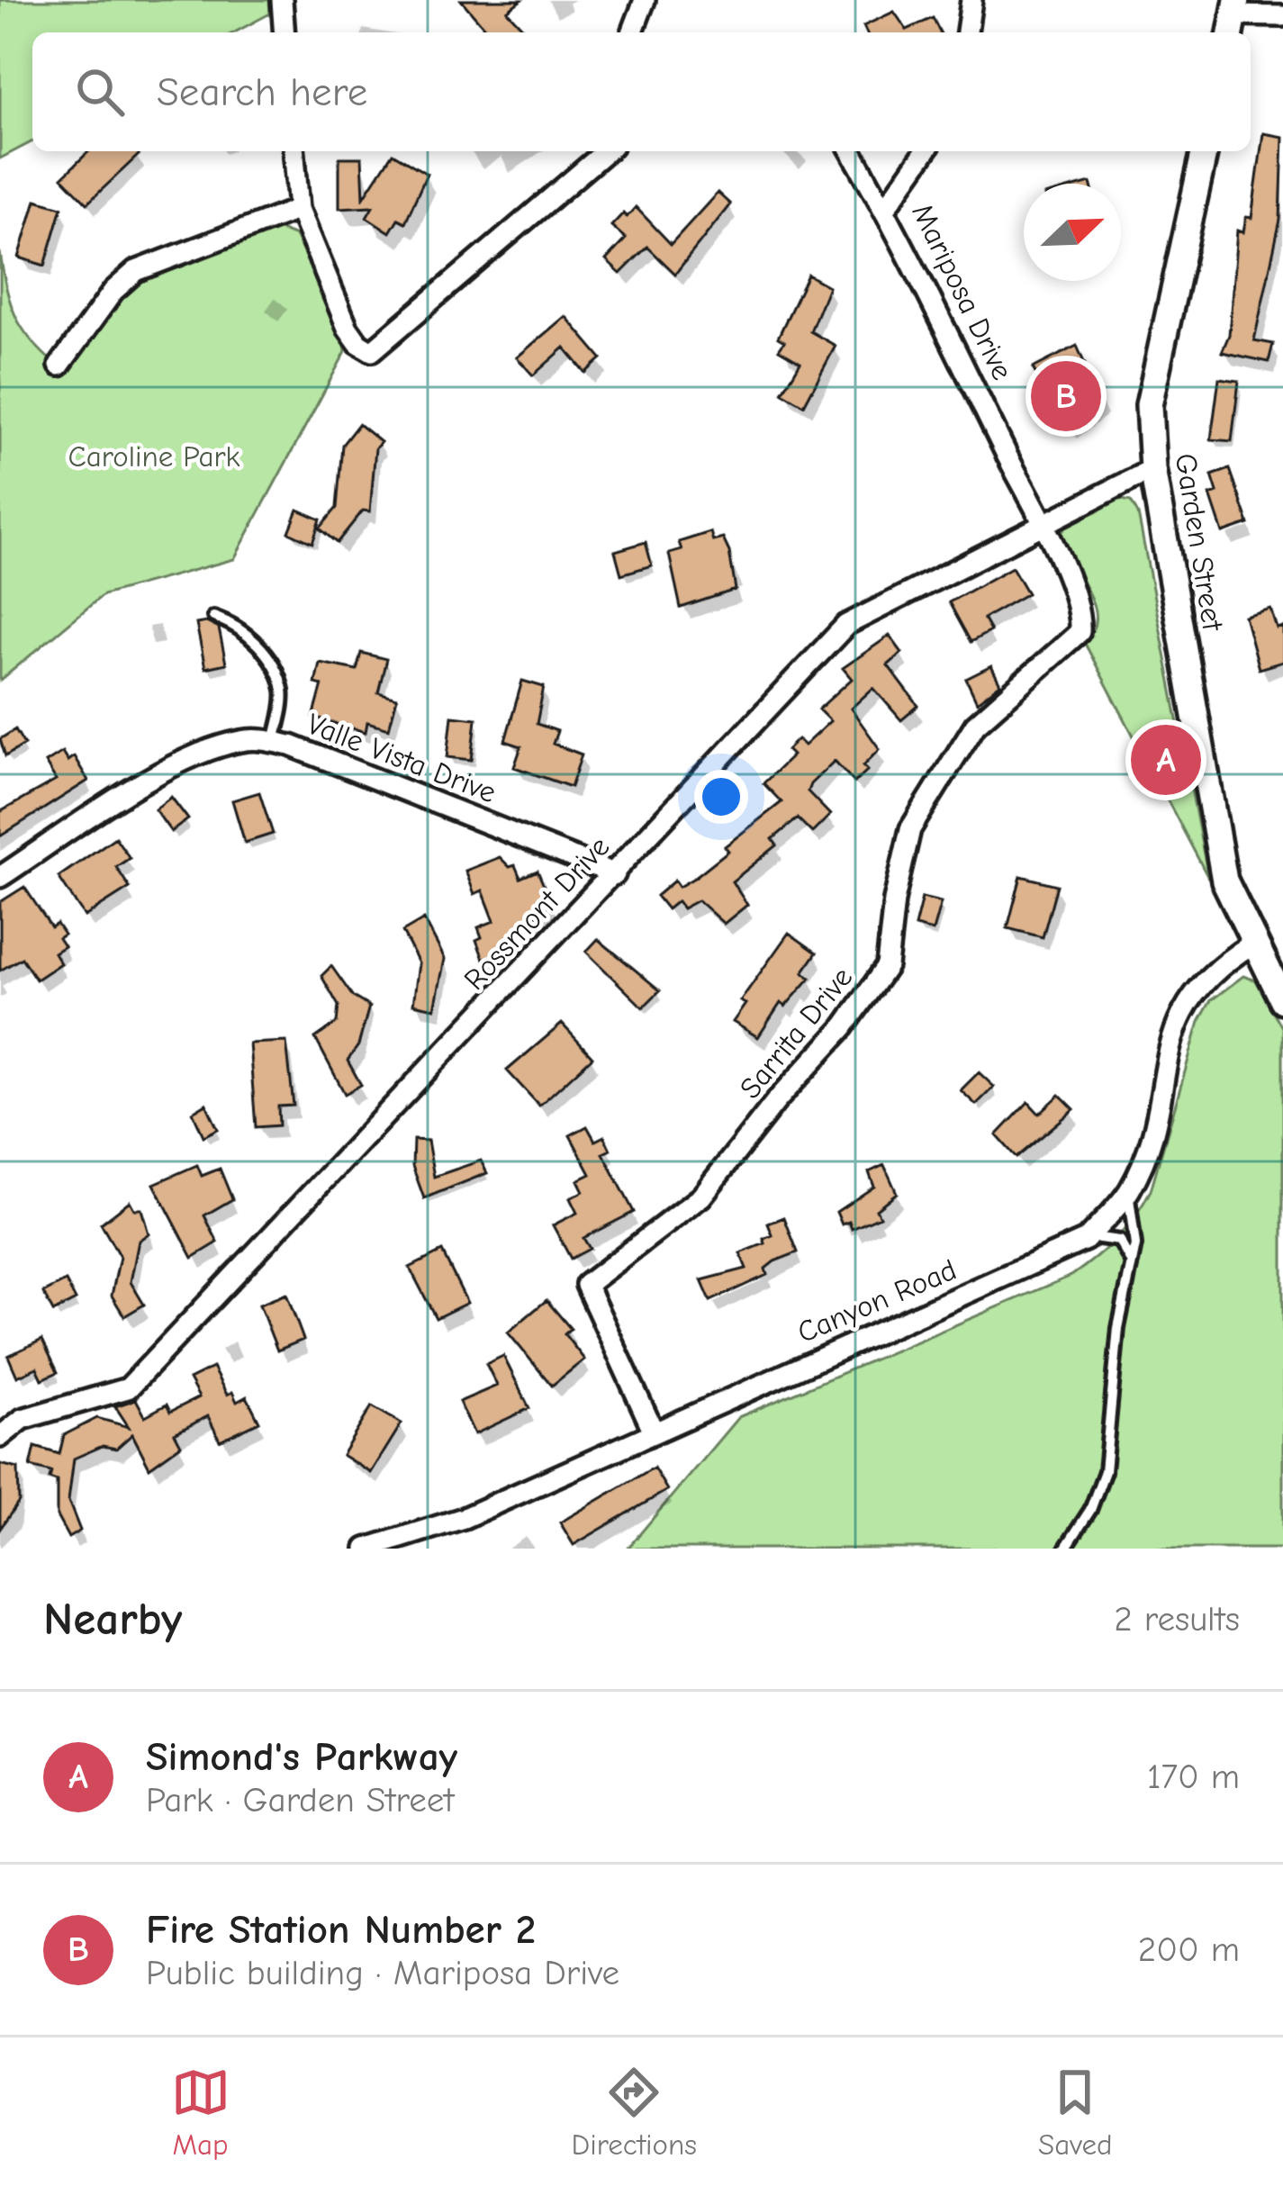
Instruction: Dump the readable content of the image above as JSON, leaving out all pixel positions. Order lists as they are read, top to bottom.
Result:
{
  "streets": {
    "street": [
      "Mariposa Drive",
      "Garden Street",
      "Valle Vista Drive",
      "Rossmont Drive",
      "Sarrita Drive",
      "Canyon Road"
    ]
  },
  "crossings": [
    ["Mariposa Drive", "Rossmont Drive"],
    ["Mariposa Drive", "Sarrita Drive"],
    ["Garden Street", "Rossmont Drive"],
    ["Garden Street", "Canyon Road"],
    ["Valle Vista Drive", "Rossmont Drive"],
    ["Rossmont Drive", "Sarrita Drive"],
    ["Sarrita Drive", "Canyon Road"]
  ],
  "parks": ["Caroline Park"],
  "north": "top right",
  "page": {
    "search": "Search here",
    "pins": ["B", "A"],
    "heading": ["Nearby", "2 results"],
    "list": [
      {
        "mark": "A",
        "name": "Simond's Parkway",
        "note": "Park · Garden Street",
        "value": "170 m"
      },
      {
        "mark": "B",
        "name": "Fire Station Number 2",
        "note": "Public building · Mariposa Drive",
        "value": "200 m"
      }
    ],
    "nav": ["Map", "Directions", "Saved"]
  }
}
